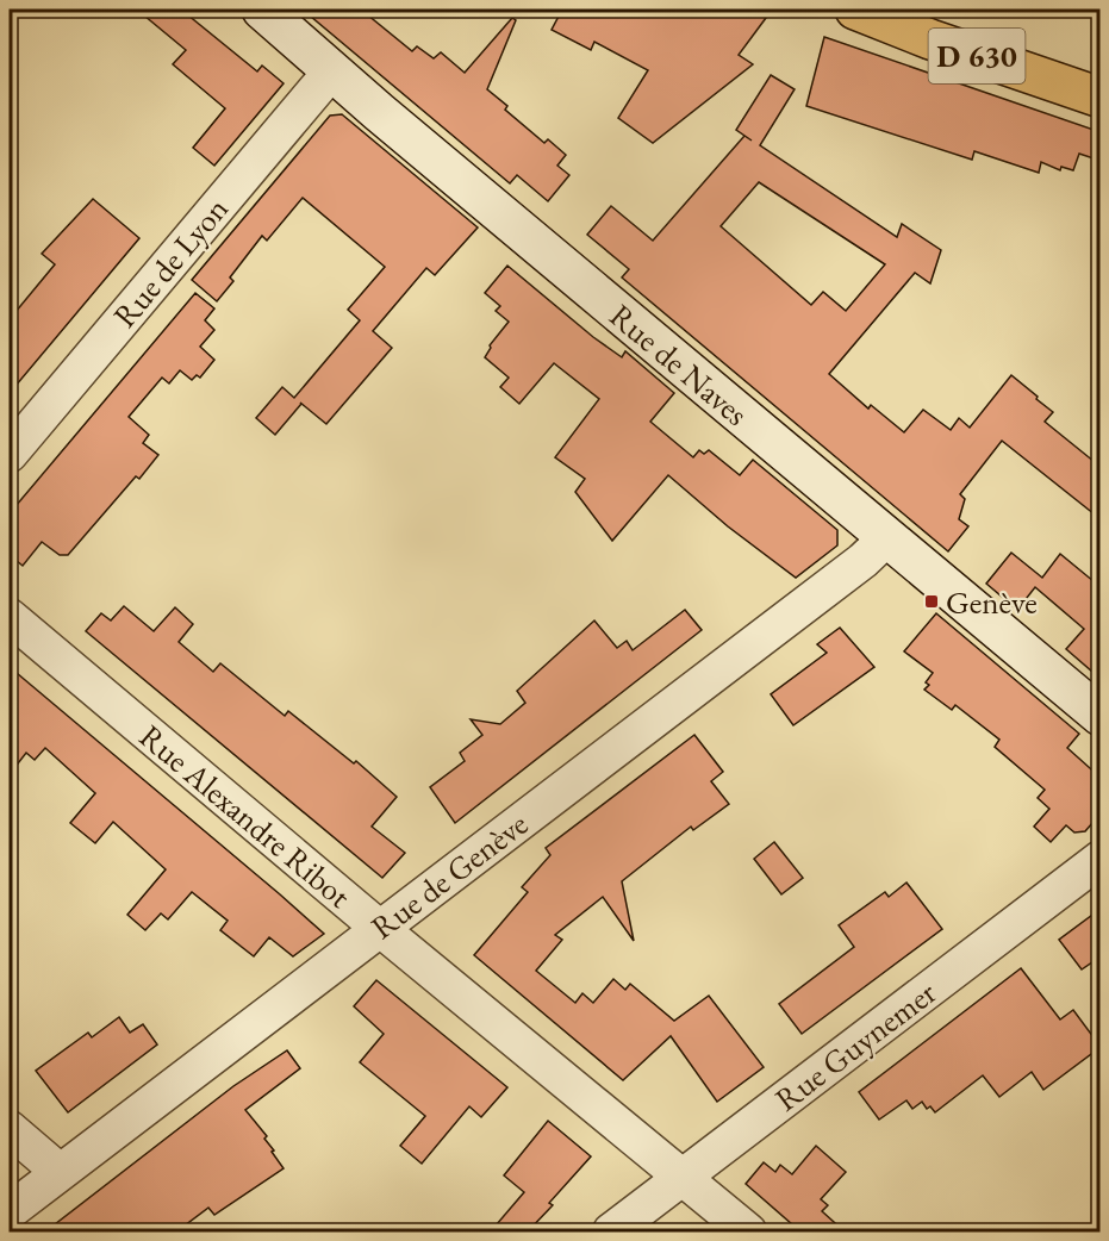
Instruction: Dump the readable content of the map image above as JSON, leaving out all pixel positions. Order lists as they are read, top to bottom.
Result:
{
  "streets": {
    "main road": ["D 630", "Rue de Naves"],
    "street": [
      "Rue de Lyon",
      "Rue Alexandre Ribot",
      "Rue de Genève",
      "Rue Guynemer"
    ]
  },
  "crossings": [
    ["Rue de Lyon", "Rue de Naves"],
    ["Rue de Naves", "Rue de Genève"],
    ["Rue Alexandre Ribot", "Rue de Genève"],
    ["Rue Alexandre Ribot", "Rue Guynemer"]
  ],
  "places": {
    "transit": ["Genève"]
  }
}
